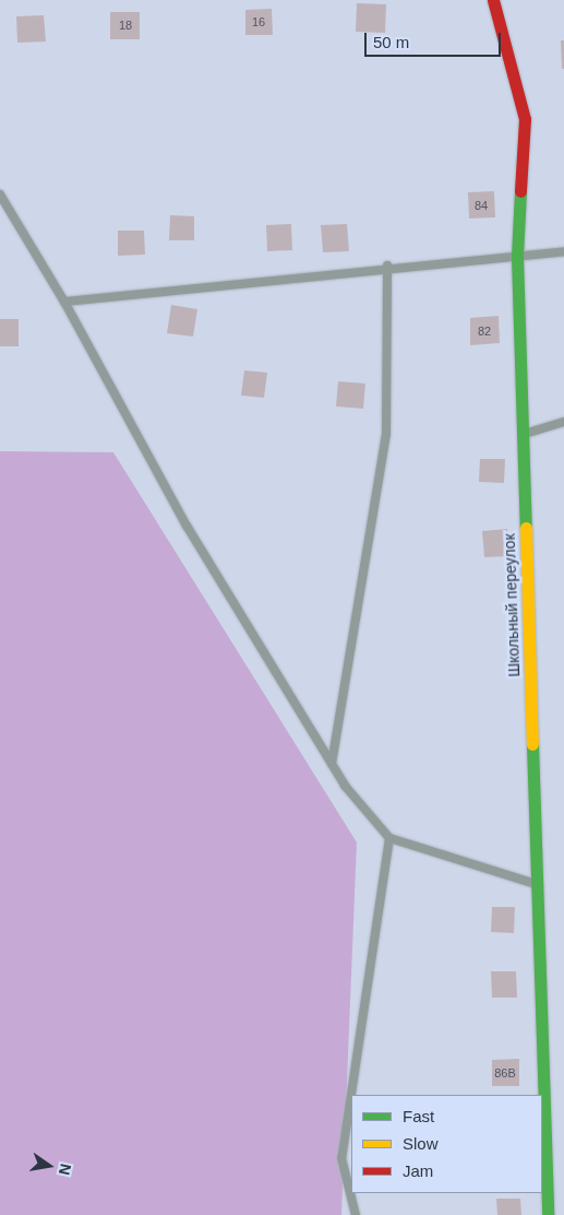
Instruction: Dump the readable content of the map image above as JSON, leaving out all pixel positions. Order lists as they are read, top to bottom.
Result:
{
  "streets": {
    "street": ["Школьный переулок"]
  },
  "house_numbers": [
    "16",
    "18",
    "84",
    "82",
    "86В"
  ],
  "legend": ["Fast", "Slow", "Jam"],
  "scale_bar": "50 m",
  "north": "right"
}
